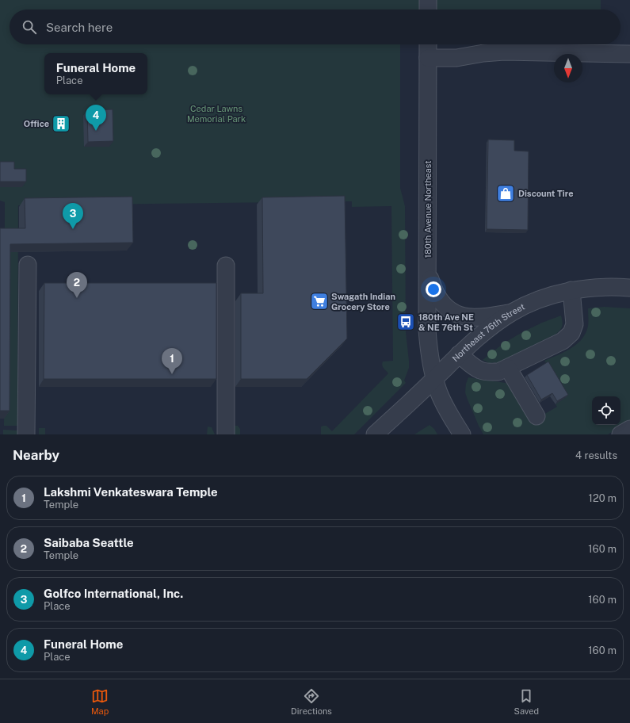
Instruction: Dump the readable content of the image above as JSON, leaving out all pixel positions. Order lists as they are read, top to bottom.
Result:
{
  "streets": {
    "street": ["180th Avenue Northeast", "Northeast 76th Street"]
  },
  "crossings": [
    ["180th Avenue Northeast", "Northeast 76th Street"]
  ],
  "parks": ["Cedar Lawns Memorial Park"],
  "places": {
    "building": ["Office"],
    "shop": ["Discount Tire"],
    "supermarket": ["Swagath Indian Grocery Store"],
    "bus stop": ["180th Ave NE & NE 76th St"]
  },
  "north": "bottom",
  "page": {
    "search": "Search here",
    "popup": ["Funeral Home", "Place"],
    "pins": [
      "4",
      "3",
      "2",
      "1"
    ],
    "heading": ["Nearby", "4 results"],
    "list": [
      {
        "mark": "1",
        "name": "Lakshmi Venkateswara Temple",
        "note": "Temple",
        "value": "120 m"
      },
      {
        "mark": "2",
        "name": "Saibaba Seattle",
        "note": "Temple",
        "value": "160 m"
      },
      {
        "mark": "3",
        "name": "Golfco International, Inc.",
        "note": "Place",
        "value": "160 m"
      },
      {
        "mark": "4",
        "name": "Funeral Home",
        "note": "Place",
        "value": "160 m"
      }
    ],
    "nav": ["Map", "Directions", "Saved"]
  }
}
